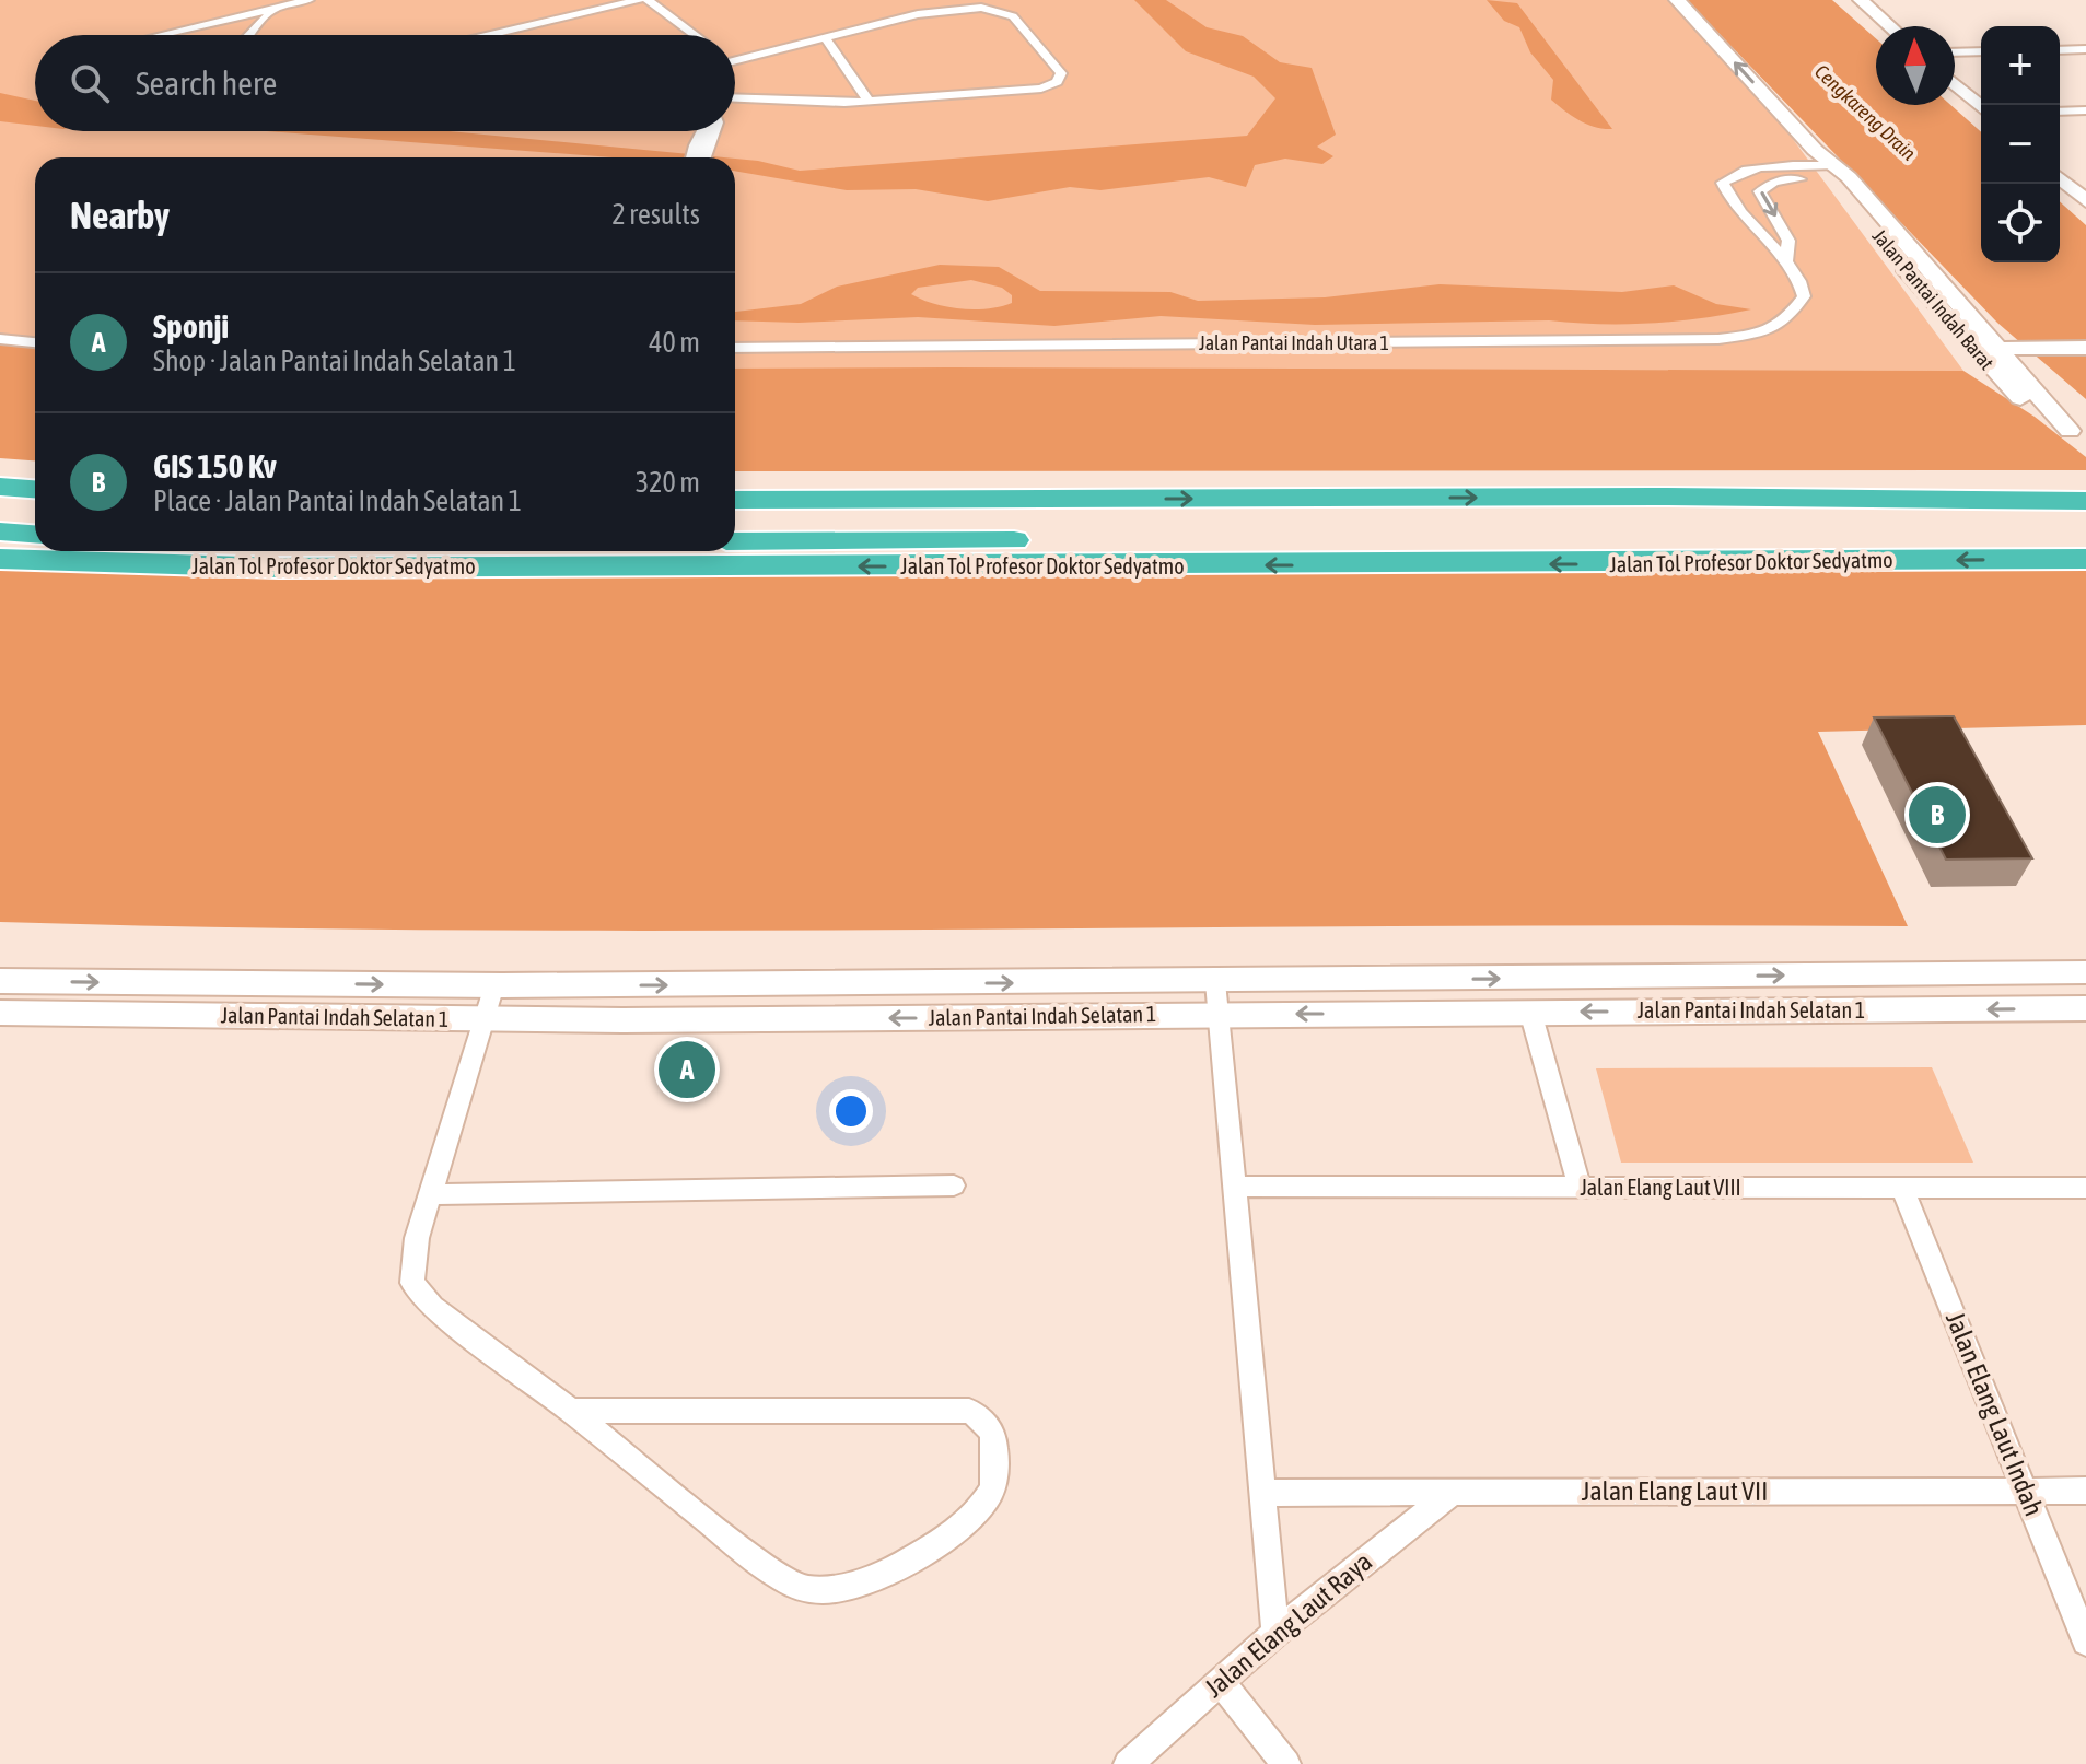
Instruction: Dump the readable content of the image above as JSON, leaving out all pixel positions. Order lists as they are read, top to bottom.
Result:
{
  "streets": {
    "highway": ["Jalan Tol Profesor Doktor Sedyatmo"],
    "street": [
      "Jalan Pantai Indah Barat",
      "Jalan Pantai Indah Utara 1",
      "Jalan Pantai Indah Selatan 1",
      "Jalan Elang Laut VIII",
      "Jalan Elang Laut Indah",
      "Jalan Elang Laut VII",
      "Jalan Elang Laut Raya"
    ]
  },
  "crossings": [
    ["Jalan Pantai Indah Barat", "Jalan Pantai Indah Utara 1"],
    ["Jalan Elang Laut VIII", "Jalan Elang Laut Indah"],
    ["Jalan Elang Laut Indah", "Jalan Elang Laut VII"],
    ["Jalan Elang Laut VII", "Jalan Elang Laut Raya"]
  ],
  "water": ["Cengkareng Drain"],
  "north": "top",
  "page": {
    "map_buttons": ["+", "−"],
    "search": "Search here",
    "heading": ["Nearby", "2 results"],
    "list": [
      {
        "mark": "A",
        "name": "Sponji",
        "note": "Shop · Jalan Pantai Indah Selatan 1",
        "value": "40 m"
      },
      {
        "mark": "B",
        "name": "GIS 150 Kv",
        "note": "Place · Jalan Pantai Indah Selatan 1",
        "value": "320 m"
      }
    ],
    "pins": ["B", "A"]
  }
}
